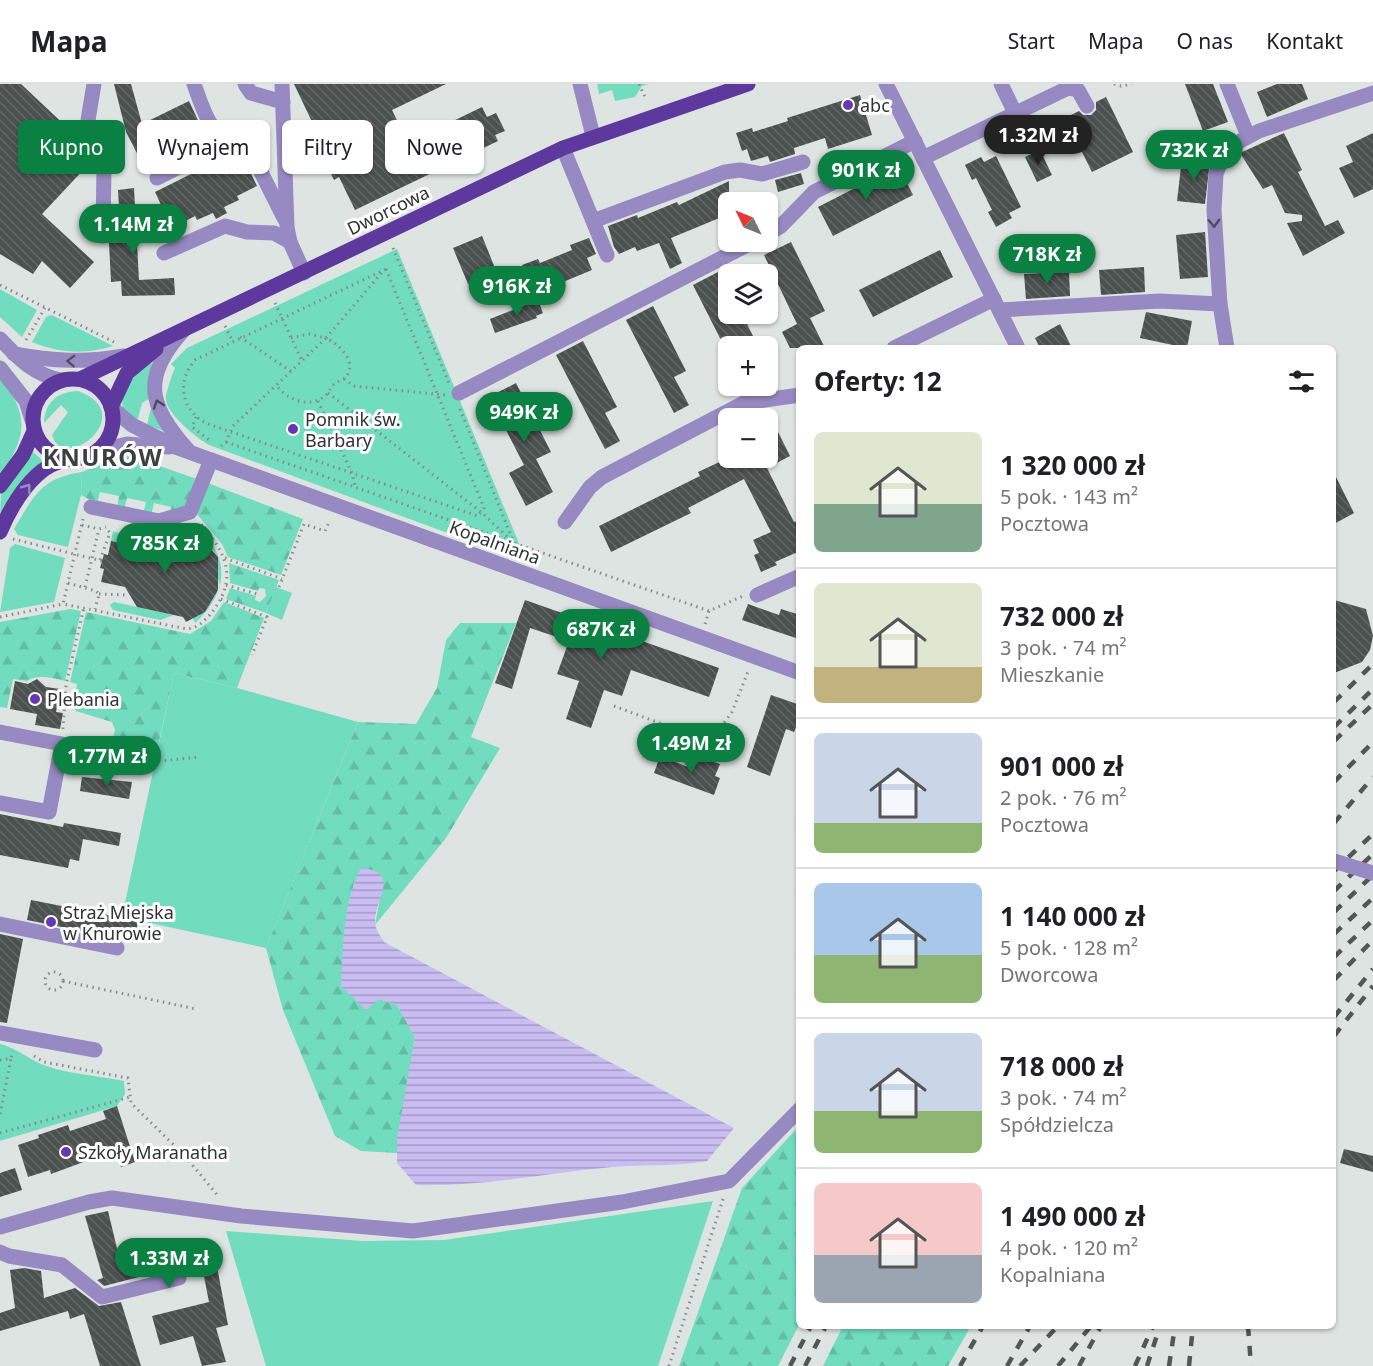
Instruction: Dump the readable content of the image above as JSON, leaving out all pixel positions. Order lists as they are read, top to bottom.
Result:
{
  "streets": {
    "main road": ["Dworcowa"],
    "street": ["Kopalniana"]
  },
  "crossings": [
    ["Dworcowa", "Kopalniana"]
  ],
  "districts": ["KNURÓW"],
  "places": [
    "abc",
    "Pomnik św. Barbary",
    "Plebania",
    "Straż Miejska w Knurowie",
    "Szkoły Maranatha"
  ],
  "north": "top left",
  "page": {
    "header": "Mapa",
    "nav": [
      "Start",
      "Mapa",
      "O nas",
      "Kontakt"
    ],
    "price": [
      "1.32M zł",
      "732K zł",
      "901K zł",
      "1.14M zł",
      "718K zł",
      "916K zł",
      "949K zł",
      "785K zł",
      "687K zł",
      "1.49M zł",
      "1.77M zł",
      "1.33M zł"
    ],
    "chip": [
      "Kupno",
      "Wynajem",
      "Filtry",
      "Nowe"
    ],
    "map_buttons": ["+", "−"],
    "heading": "Oferty: 12",
    "list": [
      {
        "name": "1 320 000 zł",
        "note": "5 pok. · 143 m² · Pocztowa"
      },
      {
        "name": "732 000 zł",
        "note": "3 pok. · 74 m² · Mieszkanie"
      },
      {
        "name": "901 000 zł",
        "note": "2 pok. · 76 m² · Pocztowa"
      },
      {
        "name": "1 140 000 zł",
        "note": "5 pok. · 128 m² · Dworcowa"
      },
      {
        "name": "718 000 zł",
        "note": "3 pok. · 74 m² · Spółdzielcza"
      },
      {
        "name": "1 490 000 zł",
        "note": "4 pok. · 120 m² · Kopalniana"
      }
    ]
  }
}
